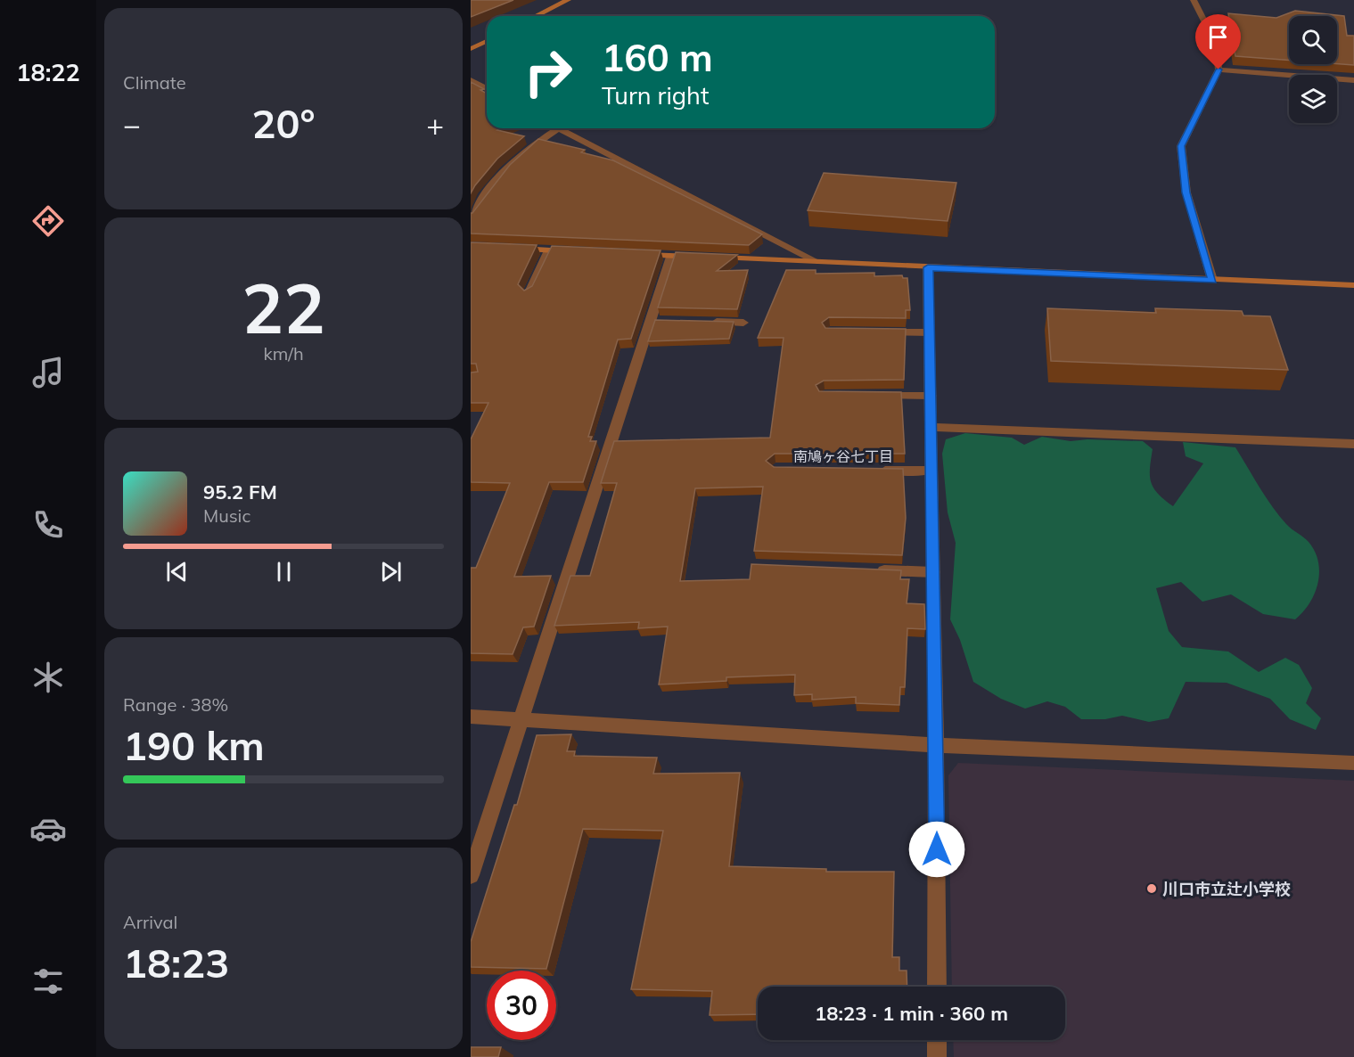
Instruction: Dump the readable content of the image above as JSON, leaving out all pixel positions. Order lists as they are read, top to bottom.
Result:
{
  "districts": ["南鳩ヶ谷七丁目"],
  "places": ["川口市立辻小学校"],
  "page": {
    "tabs": "18:22",
    "tile": [
      "Climate",
      ["22", "km/h"],
      ["Range · 38%", "190 km"],
      ["Arrival", "18:23"]
    ],
    "turn": ["160 m", "Turn right"],
    "heat": ["−", "20°", "+"],
    "song": ["95.2 FM", "Music"],
    "limit": "30",
    "trip": "18:23 · 1 min · 360 m"
  }
}
